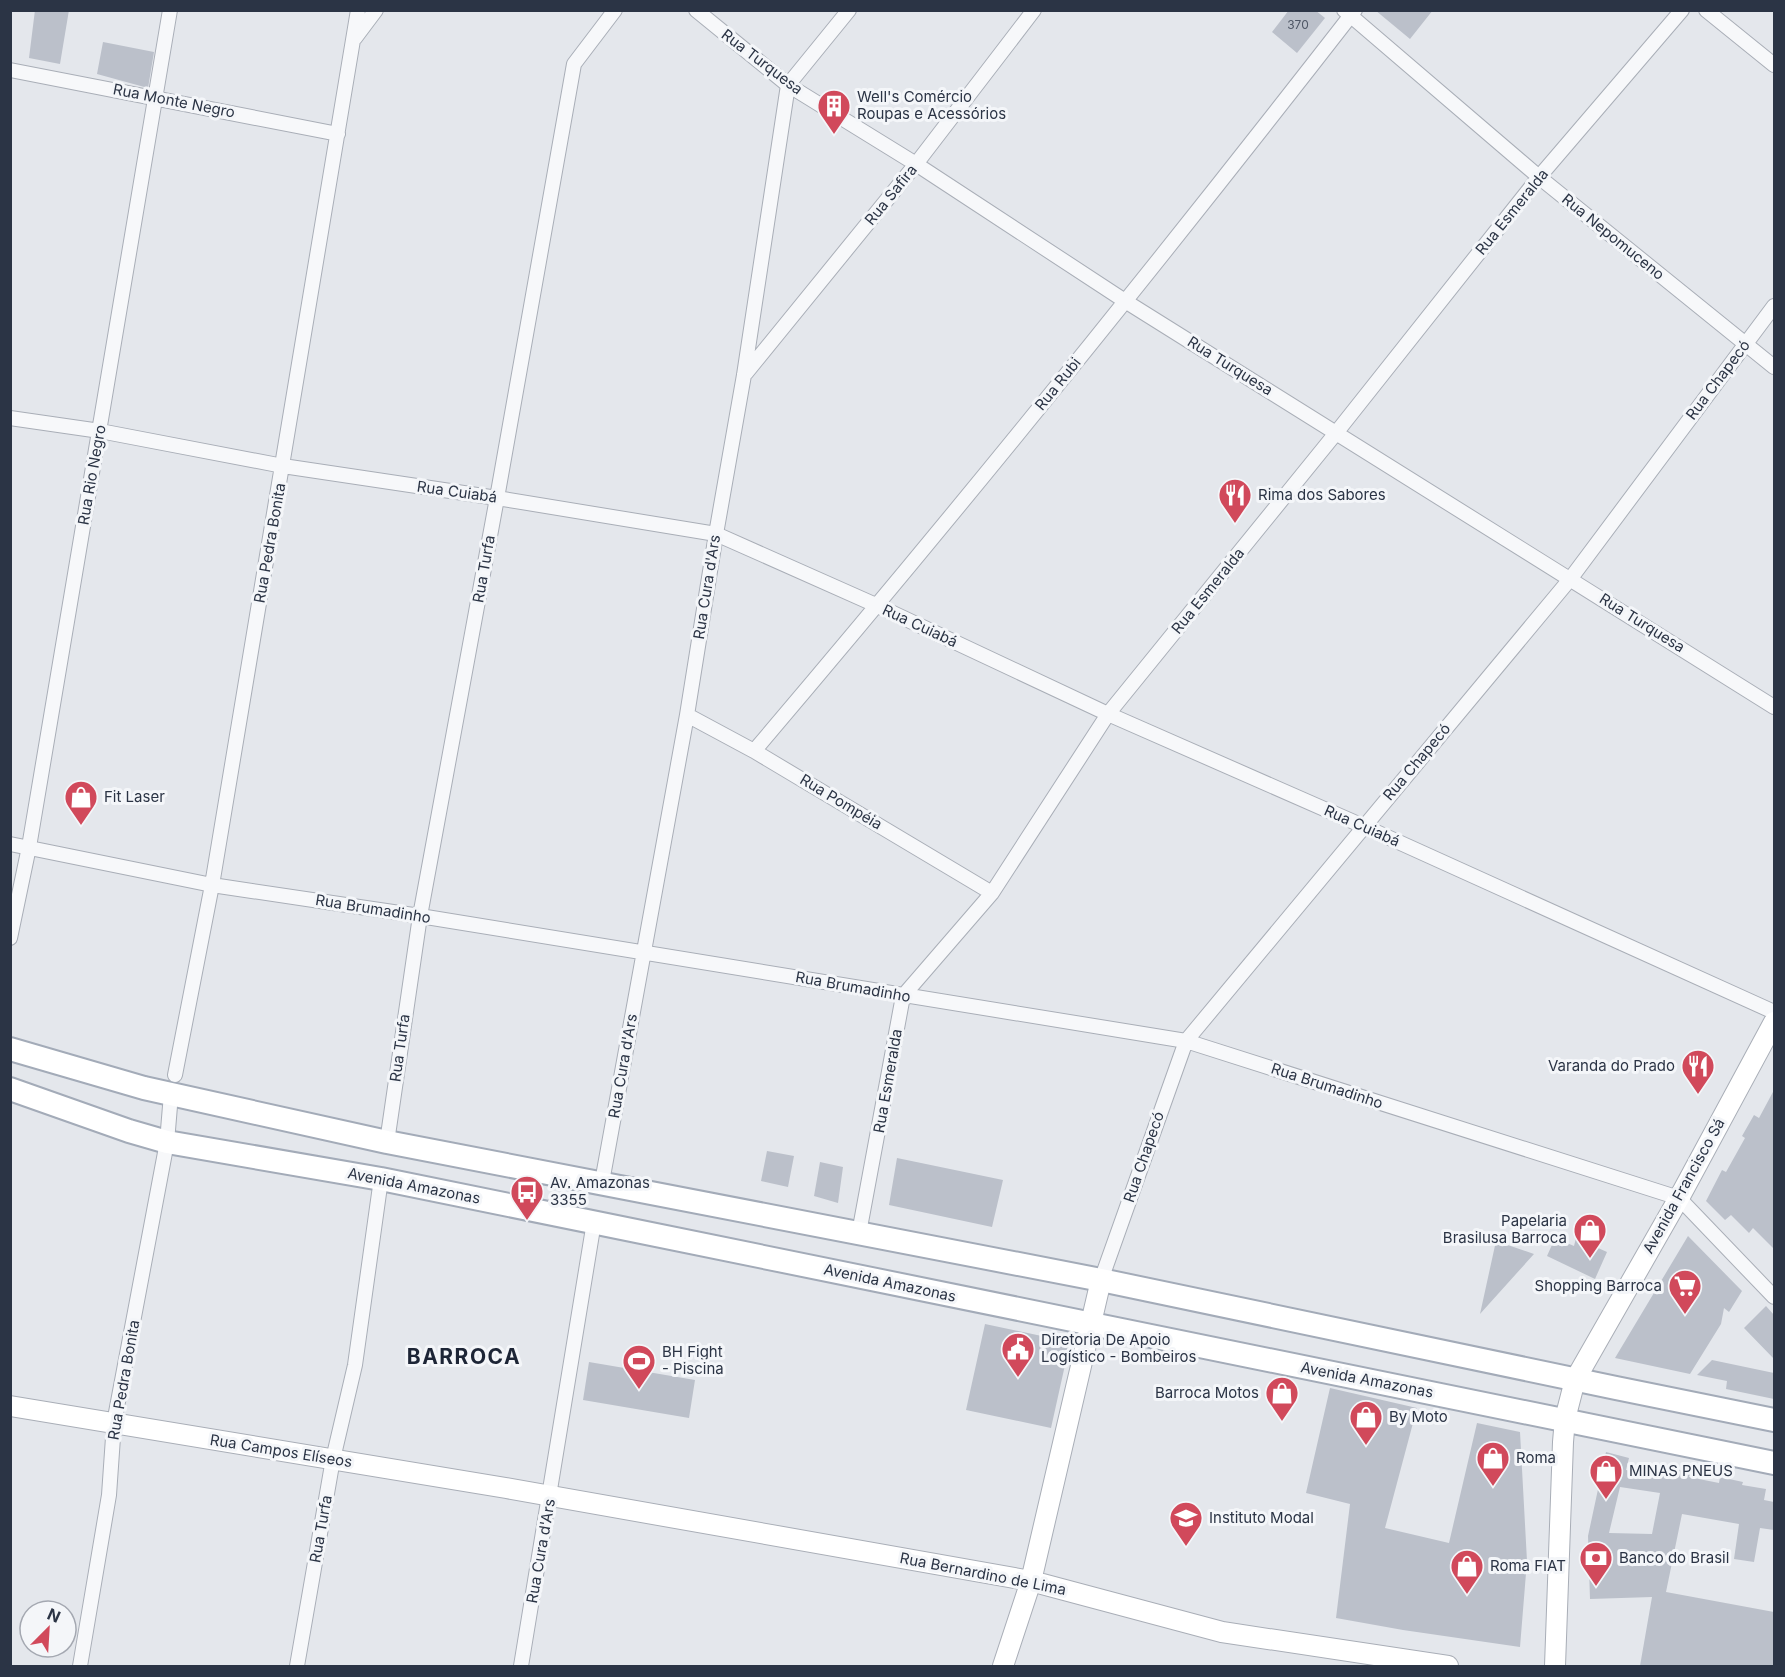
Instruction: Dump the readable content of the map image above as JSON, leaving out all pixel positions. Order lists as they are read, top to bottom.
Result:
{
  "streets": {
    "main road": ["Avenida Amazonas"],
    "street": [
      "Rua Turquesa",
      "Rua Monte Negro",
      "Rua Safira",
      "Rua Esmeralda",
      "Rua Nepomuceno",
      "Rua Chapecó",
      "Rua Rubi",
      "Rua Rio Negro",
      "Rua Cuiabá",
      "Rua Pedra Bonita",
      "Rua Turfa",
      "Rua Cura d'Ars",
      "Rua Pompéia",
      "Rua Brumadinho",
      "Avenida Francisco Sá",
      "Rua Campos Elíseos",
      "Rua Bernardino de Lima"
    ]
  },
  "crossings": [
    ["Rua Turquesa", "Rua Safira"],
    ["Rua Turquesa", "Rua Esmeralda"],
    ["Rua Turquesa", "Rua Chapecó"],
    ["Rua Turquesa", "Rua Rubi"],
    ["Rua Turquesa", "Rua Cura d'Ars"],
    ["Rua Monte Negro", "Rua Rio Negro"],
    ["Rua Monte Negro", "Rua Pedra Bonita"],
    ["Rua Safira", "Rua Cura d'Ars"],
    ["Rua Esmeralda", "Rua Nepomuceno"],
    ["Rua Esmeralda", "Rua Cuiabá"],
    ["Rua Esmeralda", "Rua Pompéia"],
    ["Rua Esmeralda", "Rua Brumadinho"],
    ["Rua Nepomuceno", "Rua Chapecó"],
    ["Rua Nepomuceno", "Rua Rubi"],
    ["Rua Chapecó", "Rua Cuiabá"],
    ["Rua Chapecó", "Rua Brumadinho"],
    ["Rua Rubi", "Rua Cuiabá"],
    ["Rua Rubi", "Rua Pompéia"],
    ["Rua Rio Negro", "Rua Cuiabá"],
    ["Rua Rio Negro", "Rua Brumadinho"],
    ["Rua Cuiabá", "Rua Pedra Bonita"],
    ["Rua Cuiabá", "Rua Turfa"],
    ["Rua Cuiabá", "Rua Cura d'Ars"],
    ["Rua Pedra Bonita", "Rua Brumadinho"],
    ["Rua Pedra Bonita", "Avenida Amazonas"],
    ["Rua Pedra Bonita", "Rua Campos Elíseos"],
    ["Rua Turfa", "Rua Brumadinho"],
    ["Rua Turfa", "Avenida Amazonas"],
    ["Rua Turfa", "Rua Campos Elíseos"],
    ["Rua Cura d'Ars", "Rua Pompéia"],
    ["Rua Cura d'Ars", "Rua Brumadinho"],
    ["Rua Cura d'Ars", "Avenida Amazonas"],
    ["Rua Cura d'Ars", "Rua Campos Elíseos"],
    ["Rua Cura d'Ars", "Rua Bernardino de Lima"],
    ["Rua Brumadinho", "Avenida Francisco Sá"],
    ["Avenida Amazonas", "Avenida Francisco Sá"],
    ["Rua Campos Elíseos", "Rua Bernardino de Lima"]
  ],
  "districts": ["BARROCA"],
  "places": {
    "building": ["Well's Comércio Roupas e Acessórios"],
    "restaurant": ["Rima dos Sabores", "Varanda do Prado"],
    "shop": [
      "Fit Laser",
      "Papelaria Brasilusa Barroca",
      "Barroca Motos",
      "By Moto",
      "Roma",
      "MINAS PNEUS",
      "Roma FIAT"
    ],
    "bus stop": ["Av. Amazonas 3355"],
    "supermarket": ["Shopping Barroca"],
    "public building": ["Diretoria De Apoio Logístico - Bombeiros"],
    "sports": ["BH Fight - Piscina"],
    "school or university": ["Instituto Modal"],
    "bank": ["Banco do Brasil"]
  },
  "house_numbers": ["370"],
  "north": "top right"
}
